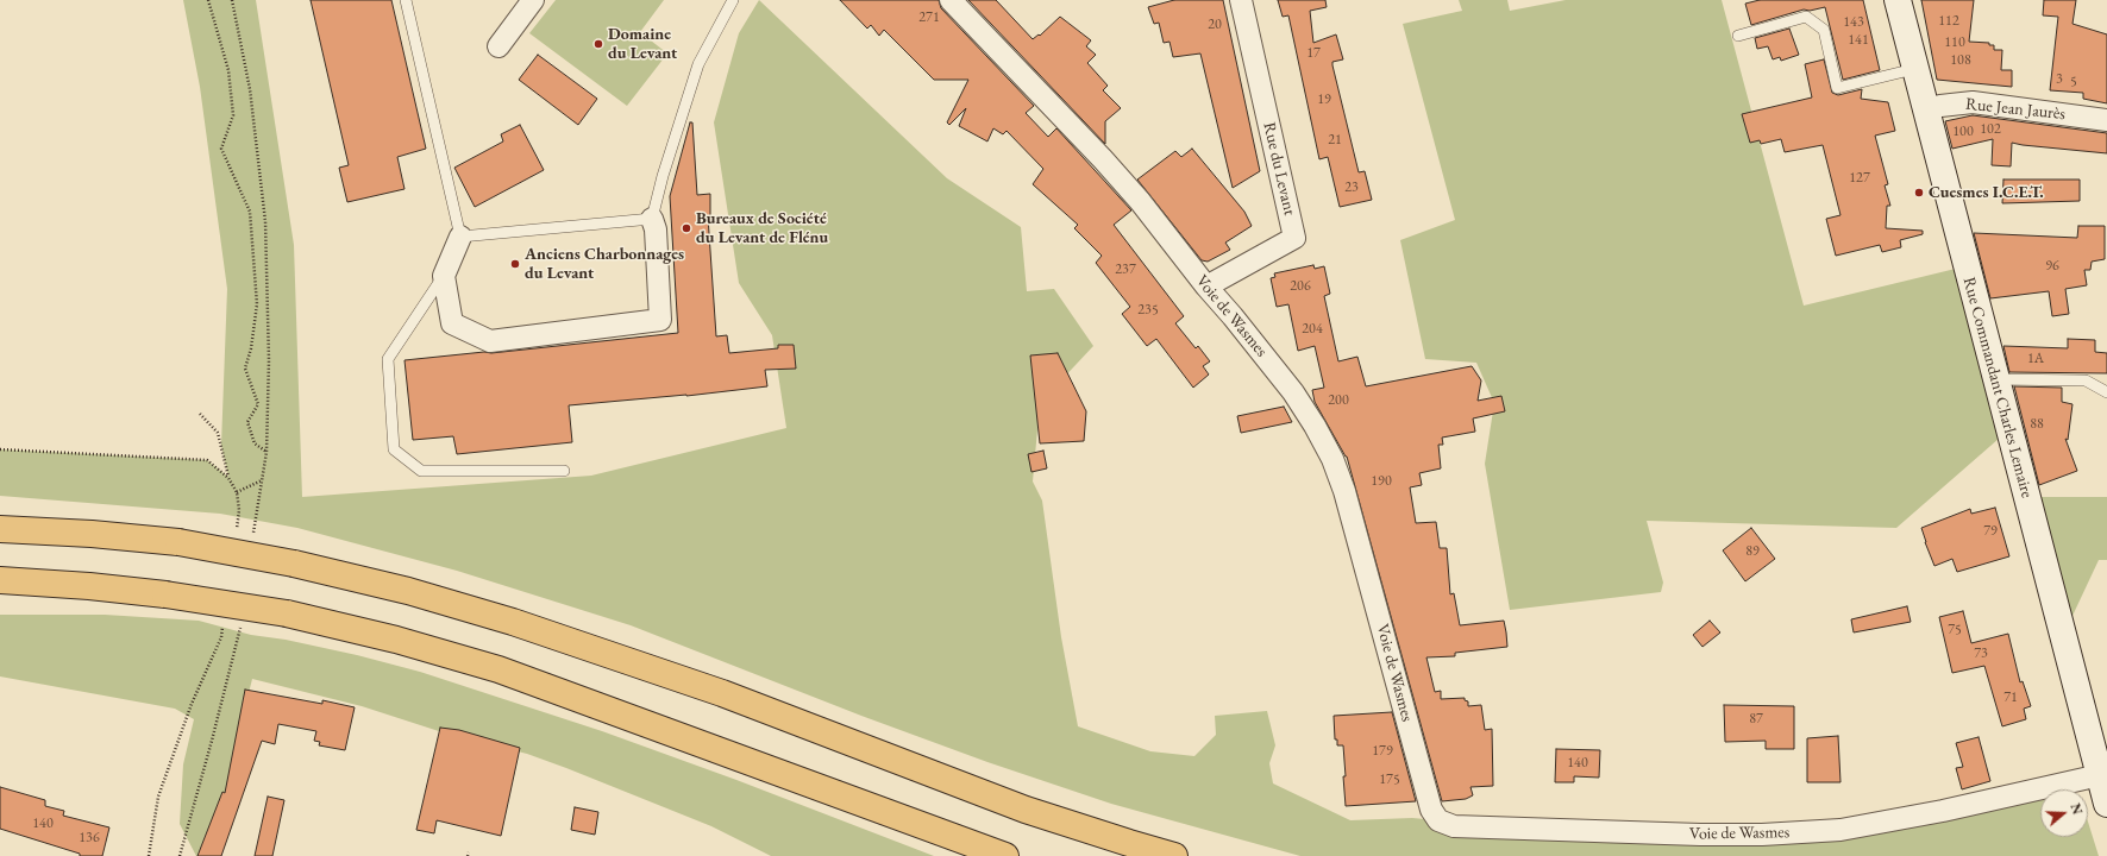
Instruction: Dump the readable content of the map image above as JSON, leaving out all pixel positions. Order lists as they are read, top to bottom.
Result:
{
  "streets": {
    "street": [
      "Rue Jean Jaurès",
      "Rue du Levant",
      "Voie de Wasmes",
      "Rue Commandant Charles Lemaire"
    ]
  },
  "crossings": [
    ["Rue Jean Jaurès", "Rue Commandant Charles Lemaire"],
    ["Rue du Levant", "Voie de Wasmes"],
    ["Voie de Wasmes", "Rue Commandant Charles Lemaire"]
  ],
  "places": [
    "Domaine du Levant",
    "Cuesmes I.C.E.T.",
    "Bureaux de Société du Levant de Flénu",
    "Anciens Charbonnages du Levant"
  ],
  "house_numbers": [
    "271",
    "112",
    "143",
    "20",
    "141",
    "110",
    "17",
    "108",
    "3",
    "5",
    "19",
    "102",
    "100",
    "21",
    "127",
    "23",
    "96",
    "237",
    "206",
    "235",
    "204",
    "1A",
    "200",
    "88",
    "190",
    "79",
    "89",
    "75",
    "73",
    "71",
    "87",
    "179",
    "140",
    "175",
    "140",
    "136"
  ],
  "north": "right"
}
